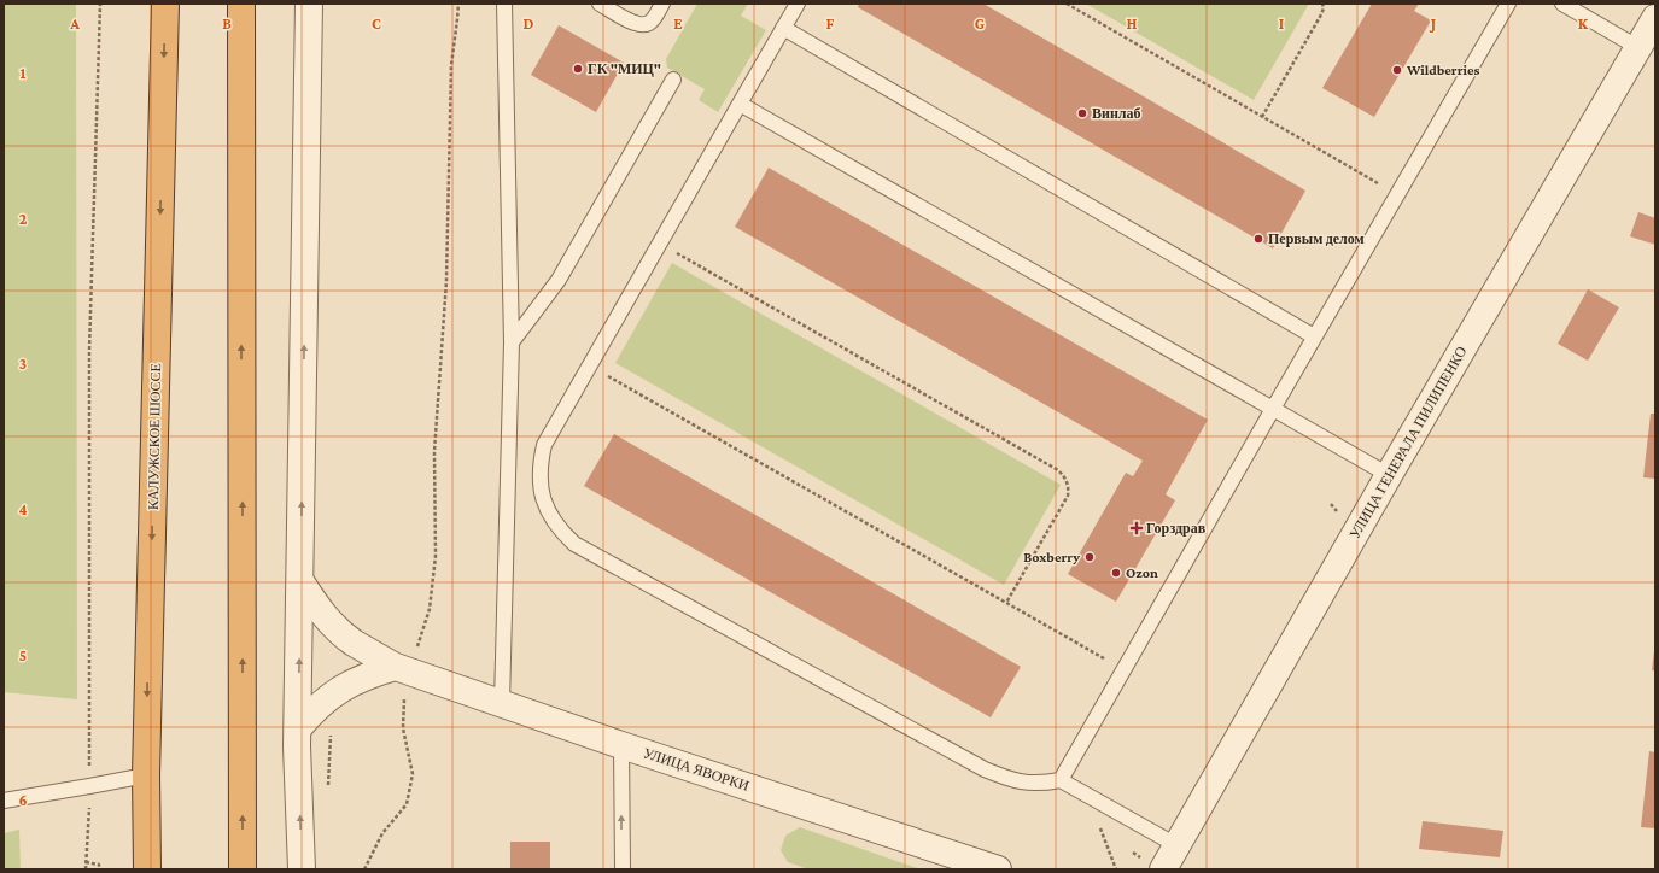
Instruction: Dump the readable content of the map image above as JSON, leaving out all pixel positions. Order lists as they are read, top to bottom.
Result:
{
  "streets": {
    "highway": ["КАЛУЖСКОЕ ШОССЕ"],
    "street": ["УЛИЦА ГЕНЕРАЛА ПИЛИПЕНКО", "УЛИЦА ЯВОРКИ"]
  },
  "places": {
    "other": [
      "ГК \"МИЦ\"",
      "Wildberries",
      "Винлаб",
      "Первым делом",
      "Boxberry",
      "Ozon"
    ],
    "health": ["Горздрав"]
  },
  "grid": {
    "columns": [
      "A",
      "B",
      "C",
      "D",
      "E",
      "F",
      "G",
      "H",
      "I",
      "J",
      "K"
    ],
    "rows": [
      "1",
      "2",
      "3",
      "4",
      "5",
      "6"
    ]
  }
}
